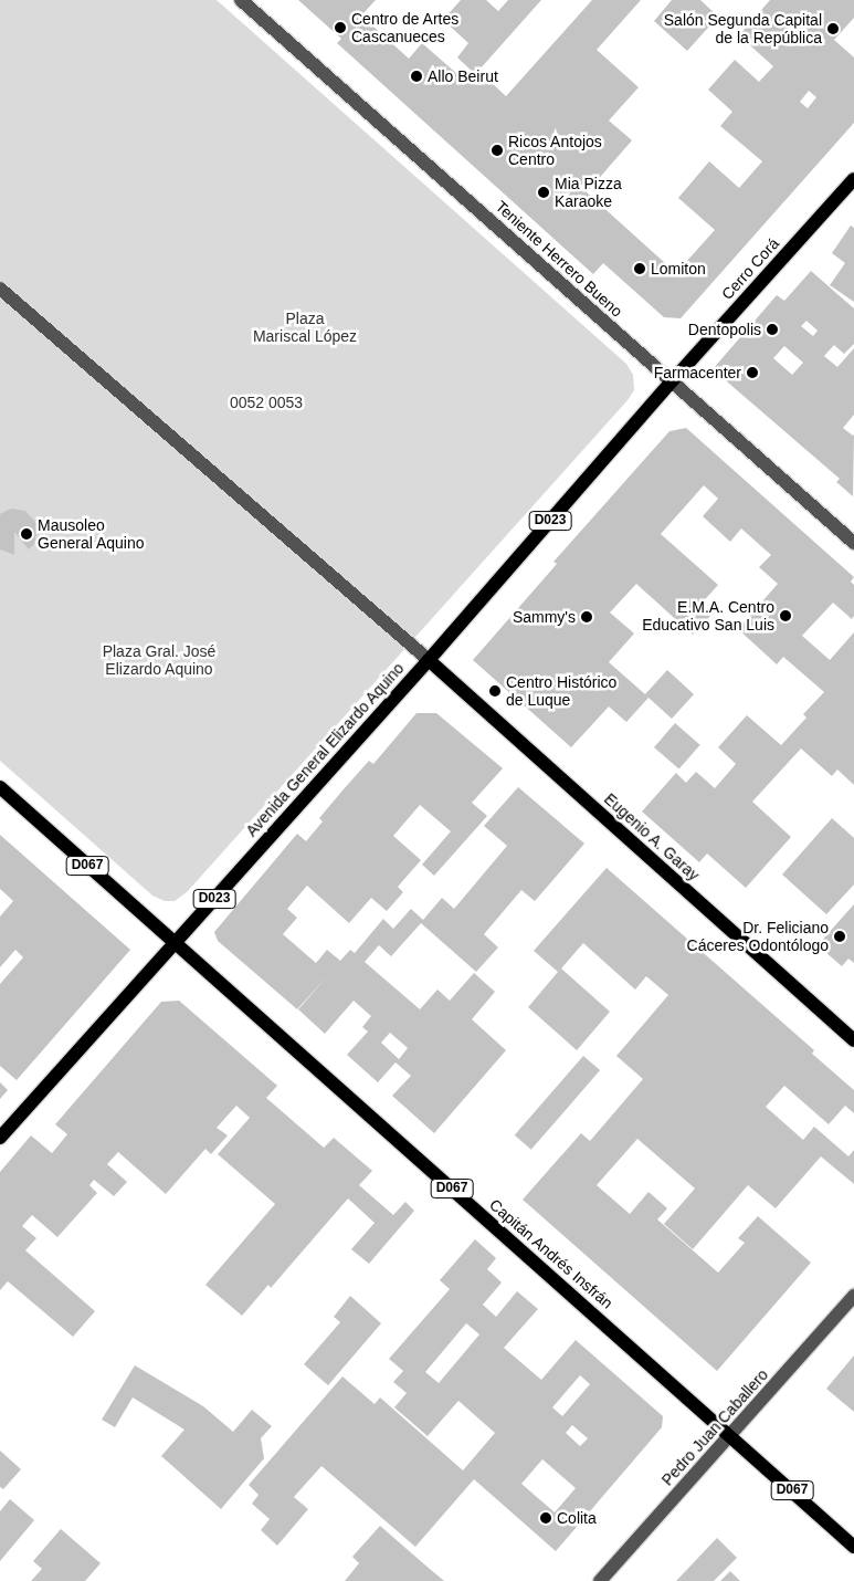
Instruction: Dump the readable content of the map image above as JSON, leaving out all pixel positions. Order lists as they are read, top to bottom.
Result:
{
  "streets": {
    "main road": [
      "Cerro Corá",
      "D023",
      "Avenida General Elizardo Aquino",
      "Eugenio A. Garay",
      "D067",
      "Capitán Andrés Insfrán"
    ],
    "street": ["Teniente Herrero Bueno", "Pedro Juan Caballero"]
  },
  "crossings": [
    ["Teniente Herrero Bueno", "Cerro Corá"],
    ["Teniente Herrero Bueno", "Avenida General Elizardo Aquino"],
    ["Cerro Corá", "Avenida General Elizardo Aquino"],
    ["Avenida General Elizardo Aquino", "Eugenio A. Garay"],
    ["Avenida General Elizardo Aquino", "D067"],
    ["Avenida General Elizardo Aquino", "Capitán Andrés Insfrán"],
    ["D067", "Capitán Andrés Insfrán"],
    ["Capitán Andrés Insfrán", "Pedro Juan Caballero"]
  ],
  "parks": ["Plaza Mariscal López", "0052 0053", "Plaza Gral. José Elizardo Aquino"],
  "places": [
    "Centro de Artes Cascanueces",
    "Salón Segunda Capital de la República",
    "Allo Beirut",
    "Ricos Antojos Centro",
    "Mia Pizza Karaoke",
    "Lomiton",
    "Dentopolis",
    "Farmacenter",
    "Mausoleo General Aquino",
    "E.M.A. Centro Educativo San Luis",
    "Sammy's",
    "Centro Histórico de Luque",
    "Dr. Feliciano Cáceres Odontólogo",
    "Colita"
  ]
}
